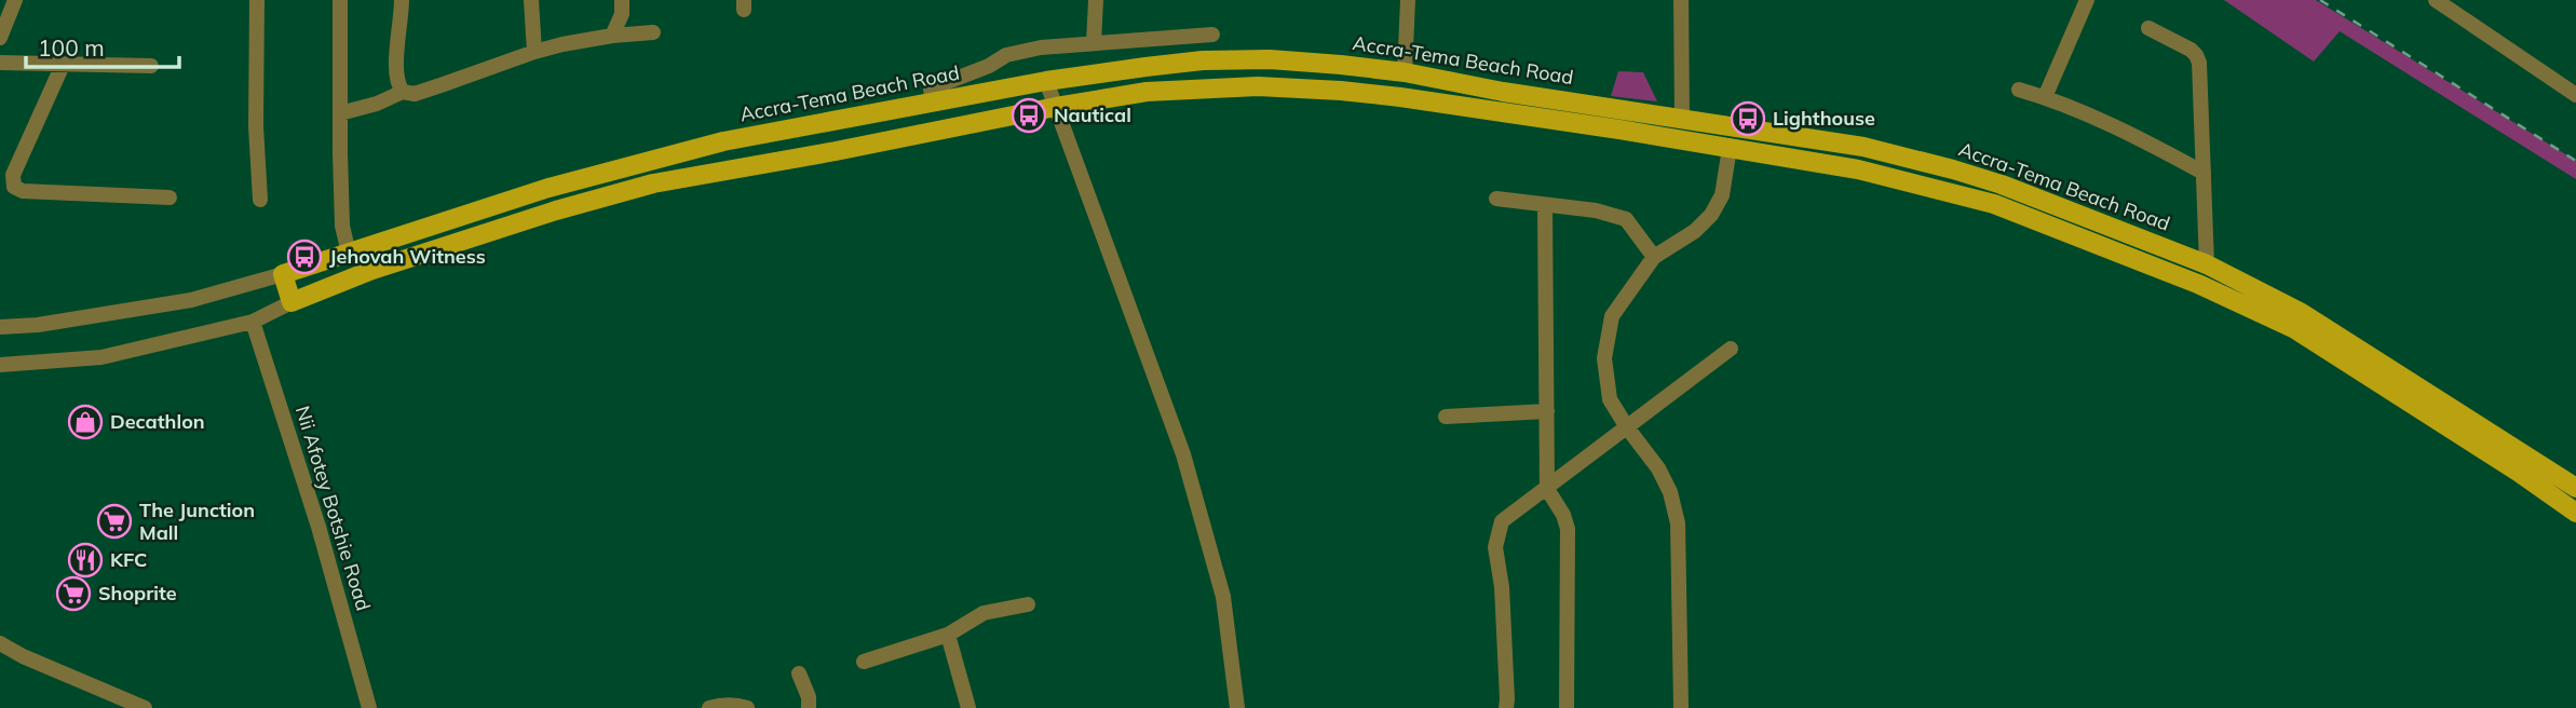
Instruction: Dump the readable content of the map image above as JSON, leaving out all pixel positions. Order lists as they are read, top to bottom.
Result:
{
  "streets": {
    "main road": ["Accra-Tema Beach Road"],
    "street": ["Nii Afotey Botshie Road"]
  },
  "places": {
    "bus stop": ["Nautical", "Lighthouse", "Jehovah Witness"],
    "shop": ["Decathlon"],
    "supermarket": ["The Junction Mall", "Shoprite"],
    "restaurant": ["KFC"]
  },
  "scale_bar": "100 m"
}
